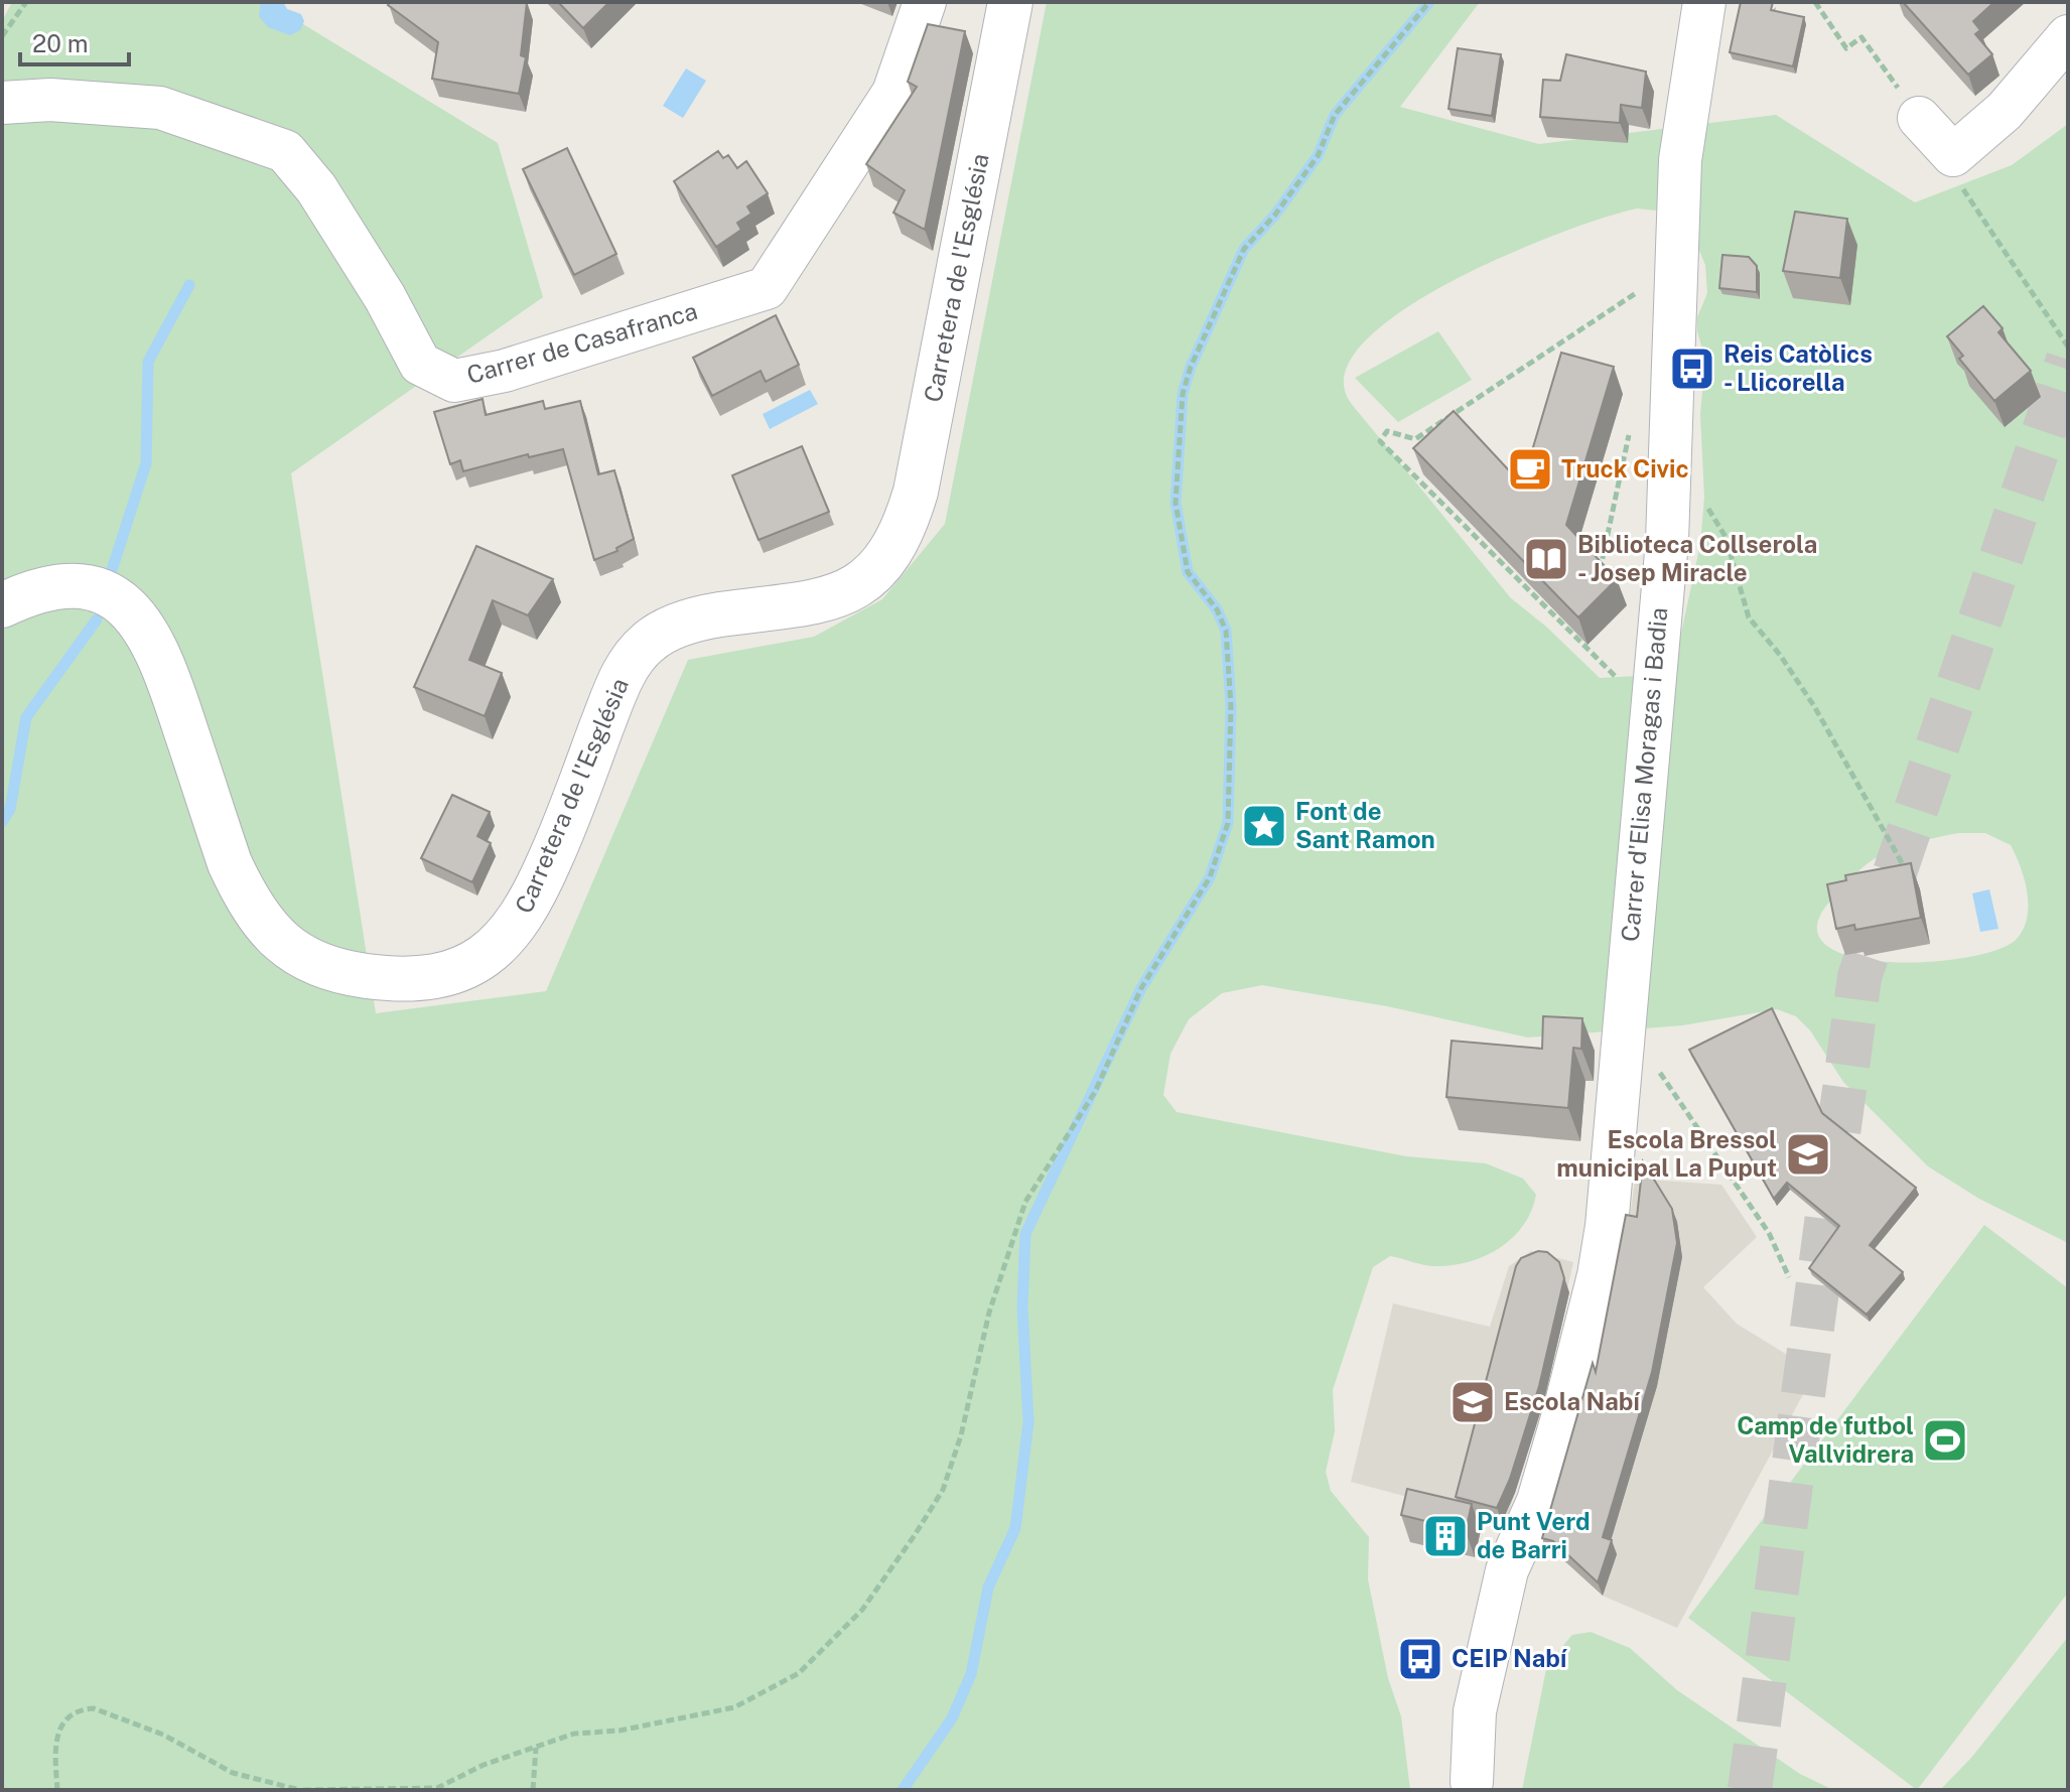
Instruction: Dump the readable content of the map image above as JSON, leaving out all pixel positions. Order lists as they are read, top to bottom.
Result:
{
  "streets": {
    "main road": ["Carretera de l'Església"],
    "street": ["Carrer de Casafranca", "Carrer d'Elisa Moragas i Badia"]
  },
  "places": {
    "bus stop": ["Reis Catòlics - Llicorella", "CEIP Nabí"],
    "cafe": ["Truck Civic"],
    "library": ["Biblioteca Collserola - Josep Miracle"],
    "place": ["Font de Sant Ramon"],
    "school or university": ["Escola Bressol municipal La Puput", "Escola Nabí"],
    "sports": ["Camp de futbol Vallvidrera"],
    "building": ["Punt Verd de Barri"]
  },
  "scale_bar": "20 m"
}
